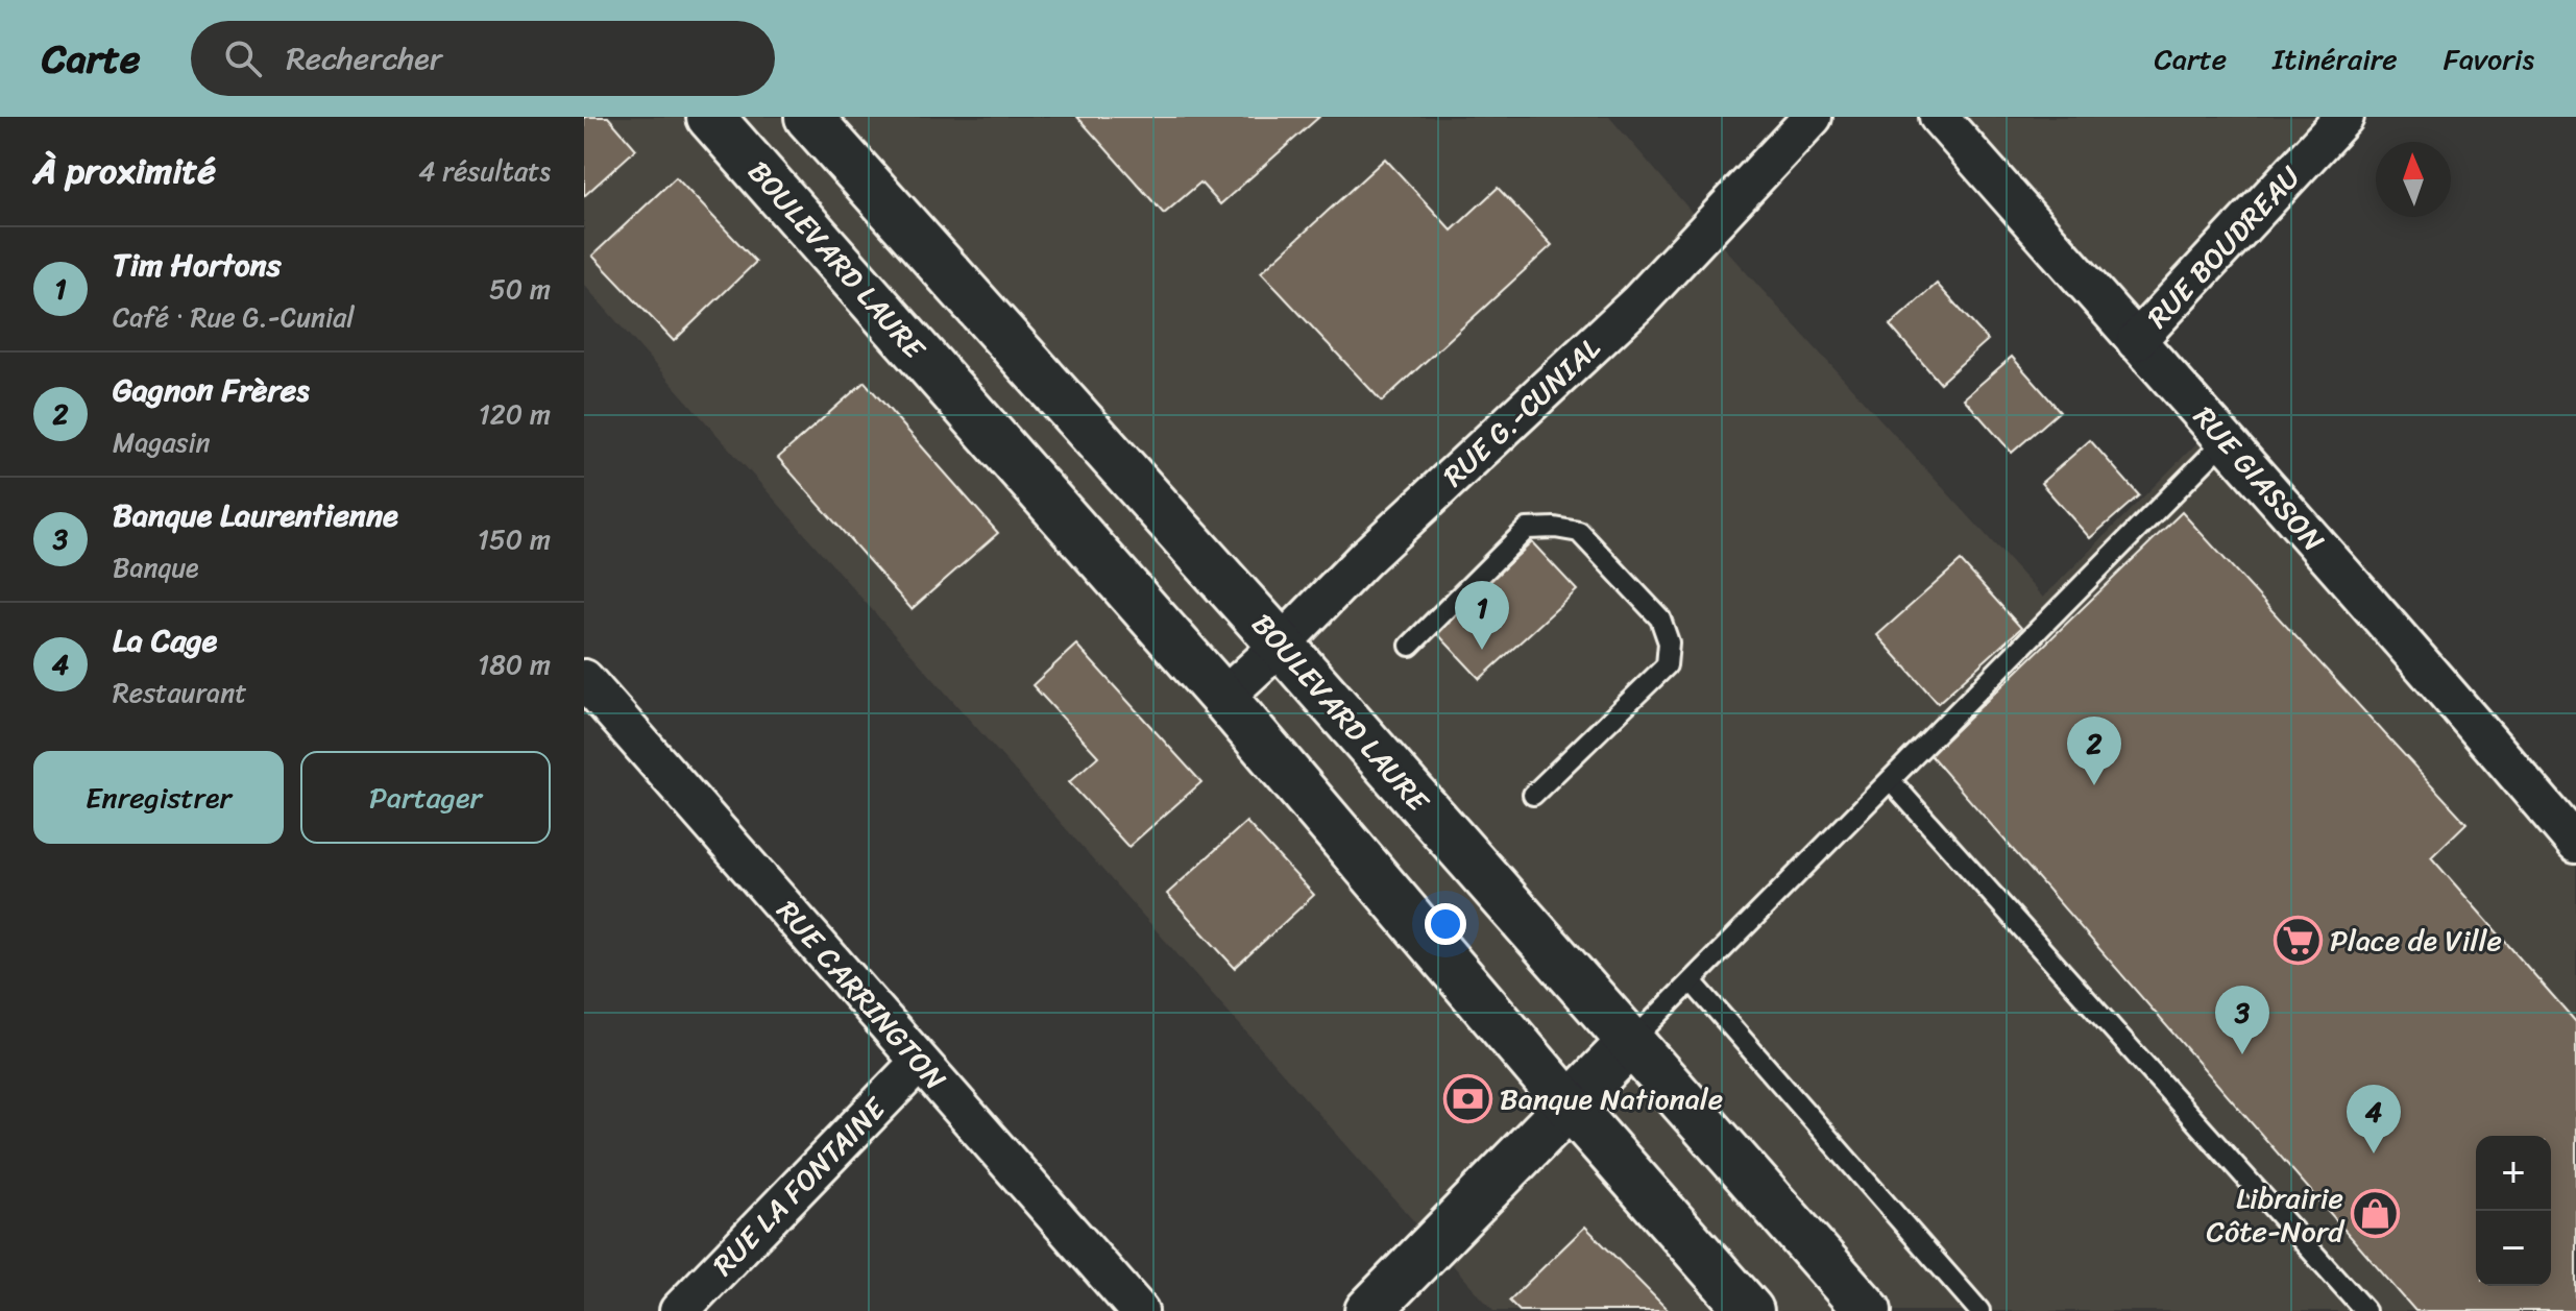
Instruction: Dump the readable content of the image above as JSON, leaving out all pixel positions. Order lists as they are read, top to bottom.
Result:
{
  "streets": {
    "main road": ["BOULEVARD LAURE"],
    "street": [
      "RUE BOUDREAU",
      "RUE G.-CUNIAL",
      "RUE GIASSON",
      "RUE CARRINGTON",
      "RUE LA FONTAINE"
    ]
  },
  "crossings": [
    ["RUE BOUDREAU", "RUE GIASSON"],
    ["BOULEVARD LAURE", "RUE G.-CUNIAL"],
    ["RUE CARRINGTON", "RUE LA FONTAINE"]
  ],
  "places": {
    "supermarket": ["Place de Ville"],
    "bank": ["Banque Nationale"],
    "shop": ["Librairie Côte-Nord"]
  },
  "north": "top",
  "page": {
    "header": "Carte",
    "search": "Rechercher",
    "nav": ["Carte", "Itinéraire", "Favoris"],
    "heading": ["À proximité", "4 résultats"],
    "list": [
      {
        "mark": "1",
        "name": "Tim Hortons",
        "note": "Café · Rue G.-Cunial",
        "value": "50 m"
      },
      {
        "mark": "2",
        "name": "Gagnon Frères",
        "note": "Magasin",
        "value": "120 m"
      },
      {
        "mark": "3",
        "name": "Banque Laurentienne",
        "note": "Banque",
        "value": "150 m"
      },
      {
        "mark": "4",
        "name": "La Cage",
        "note": "Restaurant",
        "value": "180 m"
      }
    ],
    "pins": [
      "1",
      "2",
      "3",
      "4"
    ],
    "buttons": ["Enregistrer", "Partager"],
    "map_buttons": ["+", "−"]
  }
}
